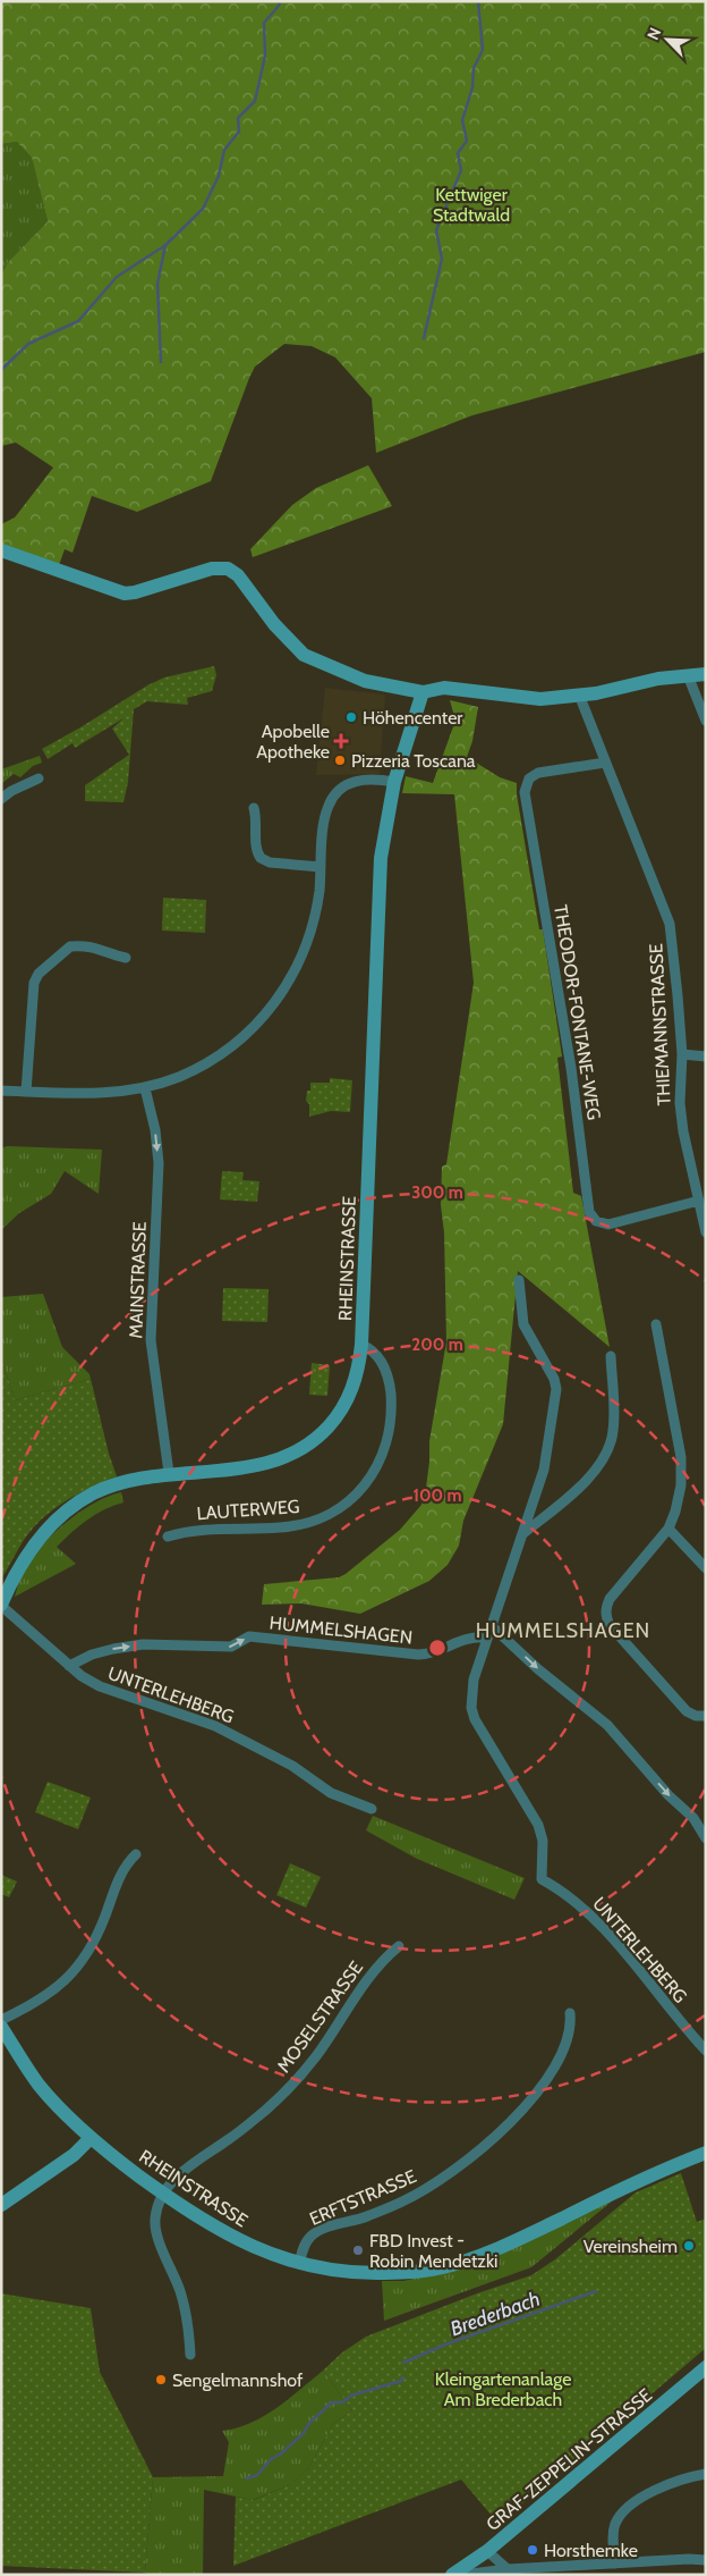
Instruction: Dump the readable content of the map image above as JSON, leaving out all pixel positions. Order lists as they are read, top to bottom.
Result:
{
  "streets": {
    "street": [
      "THEODOR-FONTANE-WEG",
      "THIEMANNSTRASSE",
      "RHEINSTRASSE",
      "MAINSTRASSE",
      "LAUTERWEG",
      "HUMMELSHAGEN",
      "UNTERLEHBERG",
      "MOSELSTRASSE",
      "ERFTSTRASSE",
      "GRAF-ZEPPELIN-STRASSE"
    ]
  },
  "crossings": [
    ["THEODOR-FONTANE-WEG", "THIEMANNSTRASSE"],
    ["RHEINSTRASSE", "MAINSTRASSE"],
    ["RHEINSTRASSE", "LAUTERWEG"],
    ["RHEINSTRASSE", "UNTERLEHBERG"],
    ["RHEINSTRASSE", "MOSELSTRASSE"],
    ["RHEINSTRASSE", "ERFTSTRASSE"],
    ["HUMMELSHAGEN", "UNTERLEHBERG"]
  ],
  "one_way": ["MAINSTRASSE", "HUMMELSHAGEN"],
  "districts": ["HUMMELSHAGEN"],
  "water": ["Brederbach"],
  "parks": ["Kettwiger Stadtwald", "Kleingartenanlage Am Brederbach"],
  "places": {
    "other": [
      "Höhencenter",
      "Pizzeria Toscana",
      "Vereinsheim",
      "FBD Invest - Robin Mendetzki",
      "Sengelmannshof",
      "Horsthemke"
    ],
    "health": ["Apobelle Apotheke"]
  },
  "north": "top left",
  "rings": ["300 m", "200 m", "100 m"]
}
